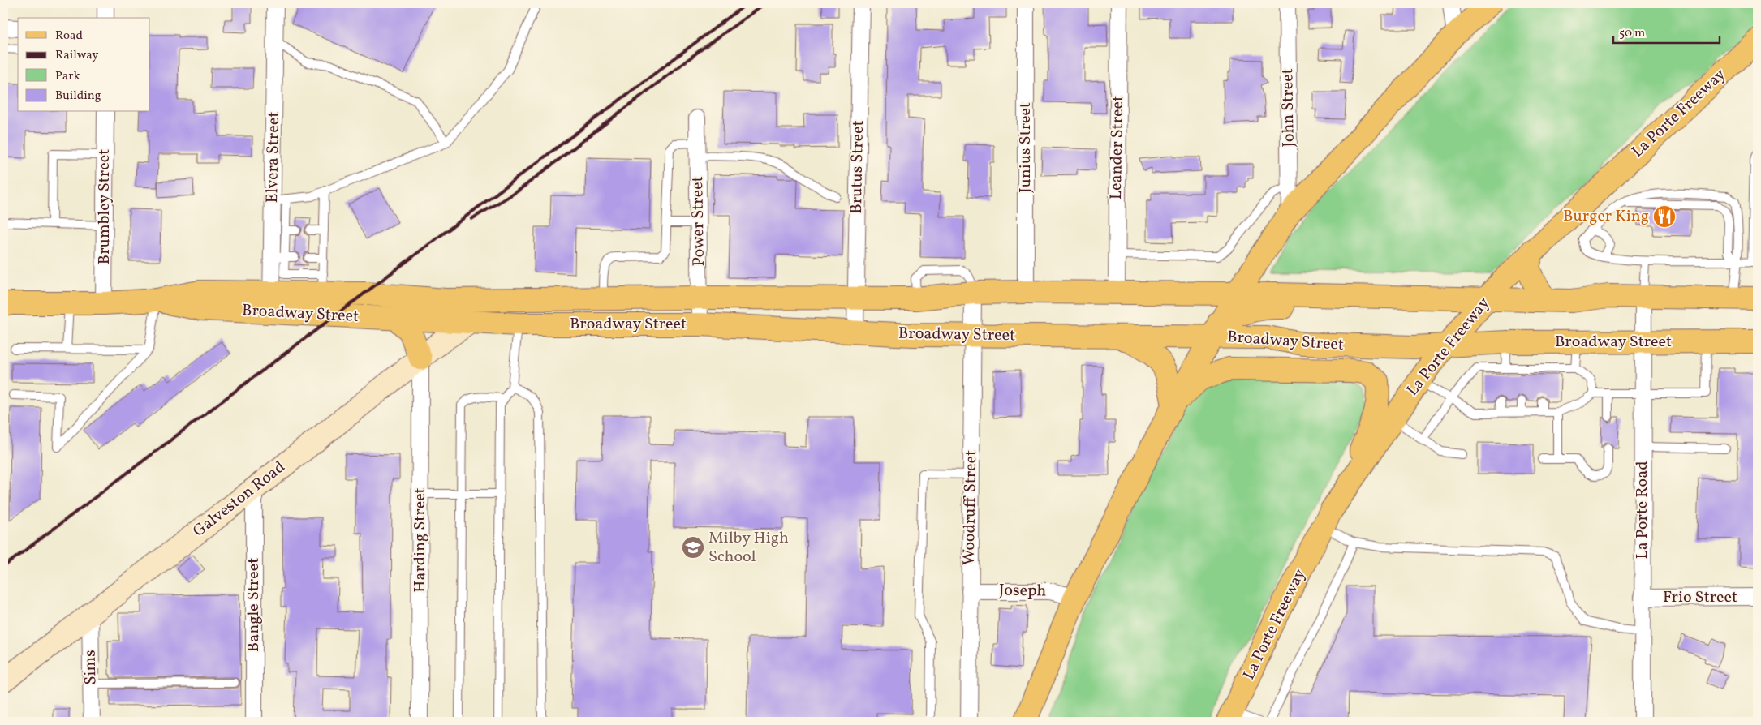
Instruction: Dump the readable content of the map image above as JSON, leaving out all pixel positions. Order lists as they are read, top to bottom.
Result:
{
  "streets": {
    "main road": ["La Porte Freeway", "Broadway Street", "Galveston Road"],
    "street": [
      "John Street",
      "Junius Street",
      "Leander Street",
      "Elvera Street",
      "Brutus Street",
      "Brumbley Street",
      "Power Street",
      "Woodruff Street",
      "La Porte Road",
      "Harding Street",
      "Joseph",
      "Frio Street",
      "Bangle Street",
      "Sims"
    ]
  },
  "crossings": [
    ["La Porte Freeway", "Broadway Street"],
    ["Junius Street", "Broadway Street"],
    ["Leander Street", "Broadway Street"],
    ["Elvera Street", "Broadway Street"],
    ["Brutus Street", "Broadway Street"],
    ["Brumbley Street", "Broadway Street"],
    ["Power Street", "Broadway Street"],
    ["Broadway Street", "Galveston Road"],
    ["Broadway Street", "Woodruff Street"],
    ["Broadway Street", "La Porte Road"],
    ["Galveston Road", "Harding Street"],
    ["Galveston Road", "Bangle Street"],
    ["Galveston Road", "Sims"],
    ["Woodruff Street", "Joseph"],
    ["La Porte Road", "Frio Street"]
  ],
  "places": {
    "restaurant": ["Burger King"],
    "school or university": ["Milby High School"]
  },
  "legend": [
    "Road",
    "Railway",
    "Park",
    "Building"
  ],
  "scale_bar": "50 m"
}
